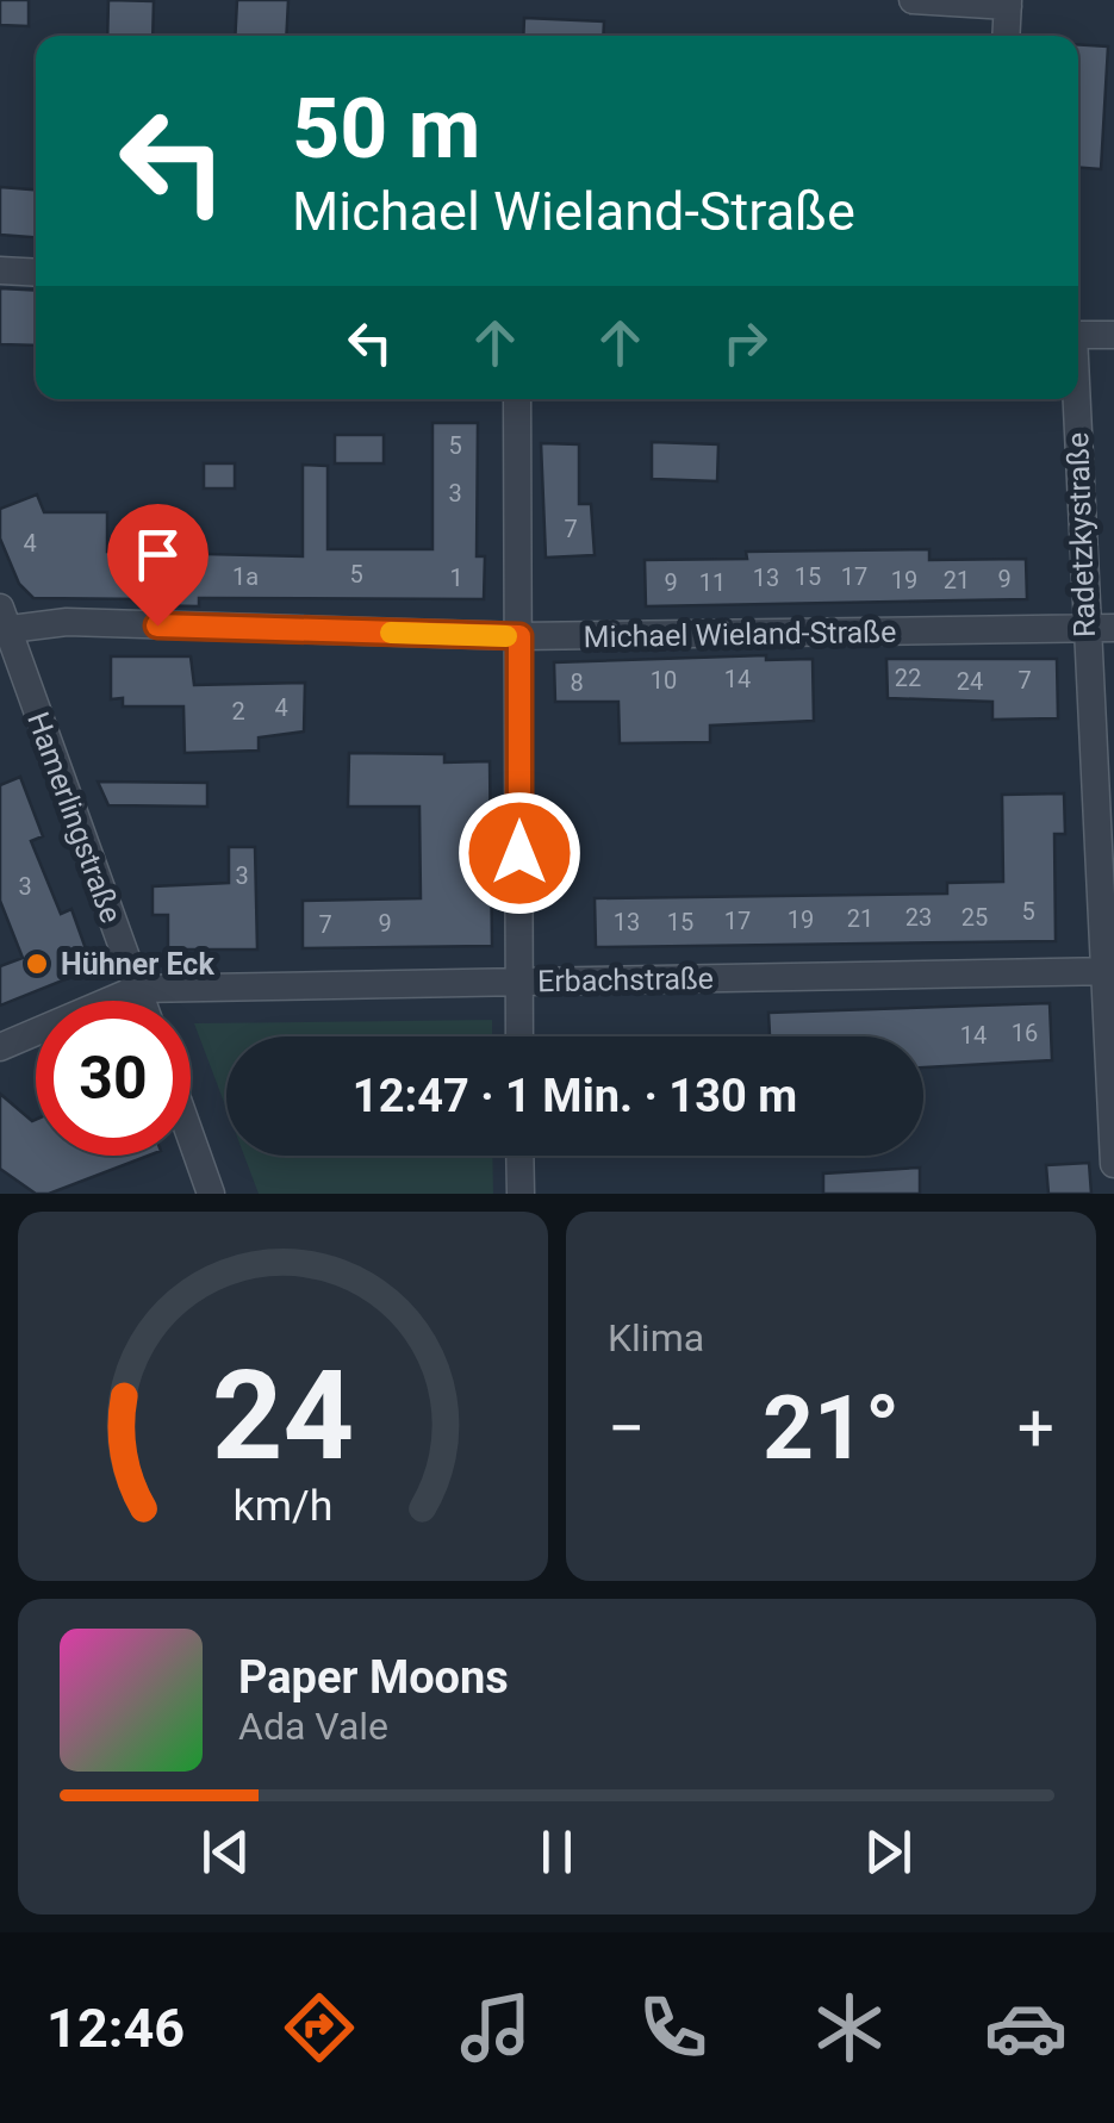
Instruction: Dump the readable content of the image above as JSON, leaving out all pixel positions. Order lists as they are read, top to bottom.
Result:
{
  "streets": {
    "street": [
      "Radetzkystraße",
      "Michael Wieland-Straße",
      "Hamerlingstraße",
      "Erbachstraße"
    ]
  },
  "crossings": [
    ["Radetzkystraße", "Michael Wieland-Straße"],
    ["Radetzkystraße", "Erbachstraße"],
    ["Michael Wieland-Straße", "Hamerlingstraße"],
    ["Hamerlingstraße", "Erbachstraße"]
  ],
  "places": ["Hühner Eck"],
  "house_numbers": [
    "5",
    "3",
    "7",
    "4",
    "5",
    "1a",
    "15",
    "17",
    "1",
    "13",
    "9",
    "19",
    "21",
    "9",
    "11",
    "22",
    "14",
    "10",
    "7",
    "24",
    "8",
    "4",
    "2",
    "3",
    "3",
    "5",
    "23",
    "25",
    "21",
    "19",
    "17",
    "13",
    "15",
    "9",
    "7",
    "16",
    "14"
  ],
  "page": {
    "turn": ["50 m", "Michael Wieland-Straße"],
    "limit": "30",
    "trip": "12:47 · 1 Min. · 130 m",
    "tile": "Klima",
    "heat": ["−", "21°", "+"],
    "song": ["Paper Moons", "Ada Vale"],
    "tabs": "12:46",
    "gauge": ["24", "km/h"]
  }
}
